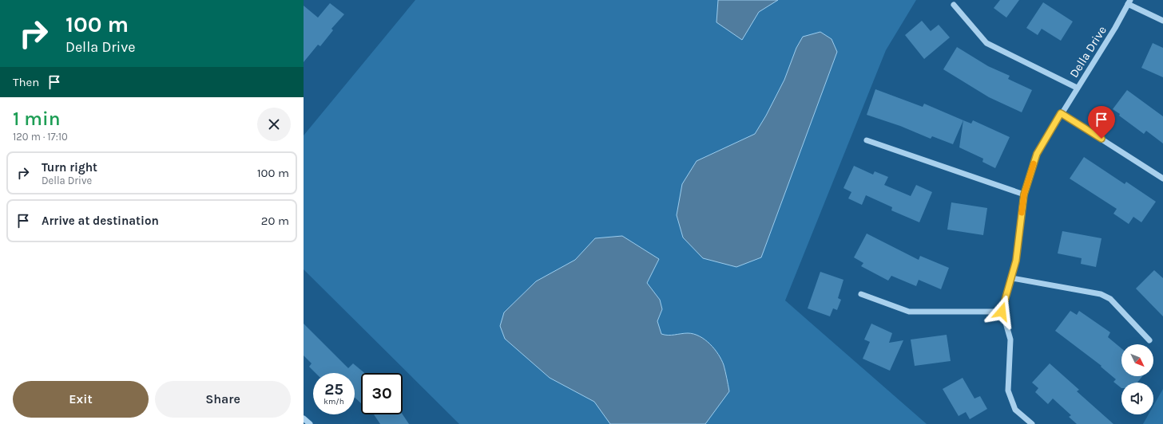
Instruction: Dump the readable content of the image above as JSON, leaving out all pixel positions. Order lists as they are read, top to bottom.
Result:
{
  "streets": {
    "street": ["Della Drive"]
  },
  "north": "bottom right",
  "page": {
    "turn": ["100 m", "Della Drive"],
    "then": "Then",
    "heading": ["1 min", "120 m · 17:10"],
    "list": [
      {
        "name": "Turn right",
        "note": "Della Drive",
        "value": "100 m"
      },
      {
        "name": "Arrive at destination",
        "value": "20 m"
      }
    ],
    "speed": "25 km/h",
    "limit": "30",
    "buttons": ["Exit", "Share"]
  }
}
